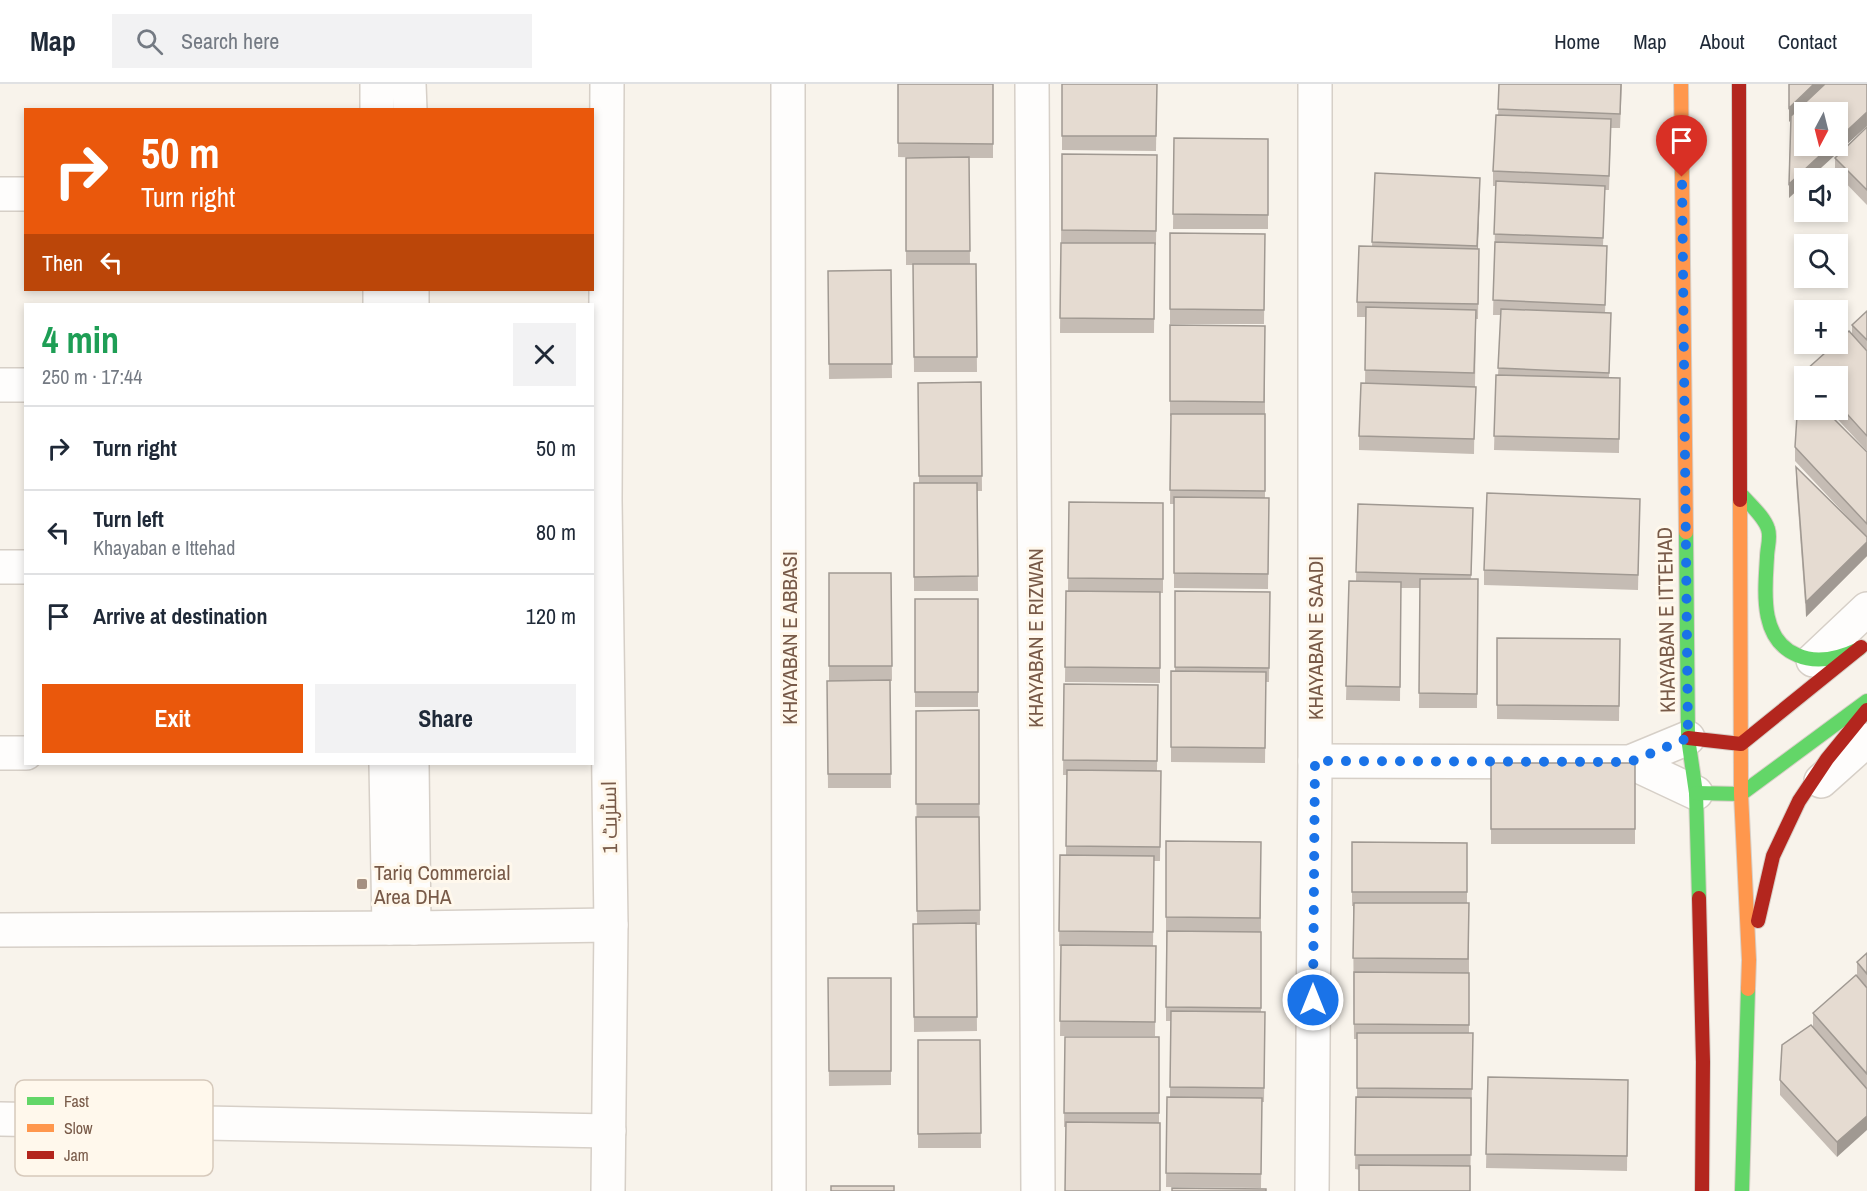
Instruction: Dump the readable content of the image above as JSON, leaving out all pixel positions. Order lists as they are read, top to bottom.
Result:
{
  "streets": {
    "main road": ["KHAYABAN E ITTEHAD"],
    "street": [
      "KHAYABAN E ABBASI",
      "KHAYABAN E RIZWAN",
      "KHAYABAN E SAADI",
      "اسٹریٹ 1"
    ]
  },
  "places": {
    "transit": ["Tariq Commercial Area DHA"]
  },
  "legend": ["Fast", "Slow", "Jam"],
  "north": "bottom",
  "page": {
    "header": "Map",
    "search": "Search here",
    "nav": [
      "Home",
      "Map",
      "About",
      "Contact"
    ],
    "map_buttons": ["+", "−"],
    "turn": ["50 m", "Turn right"],
    "then": "Then",
    "heading": ["4 min", "250 m · 17:44"],
    "list": [
      {
        "name": "Turn right",
        "value": "50 m"
      },
      {
        "name": "Turn left",
        "note": "Khayaban e Ittehad",
        "value": "80 m"
      },
      {
        "name": "Arrive at destination",
        "value": "120 m"
      }
    ],
    "buttons": ["Exit", "Share"]
  }
}
